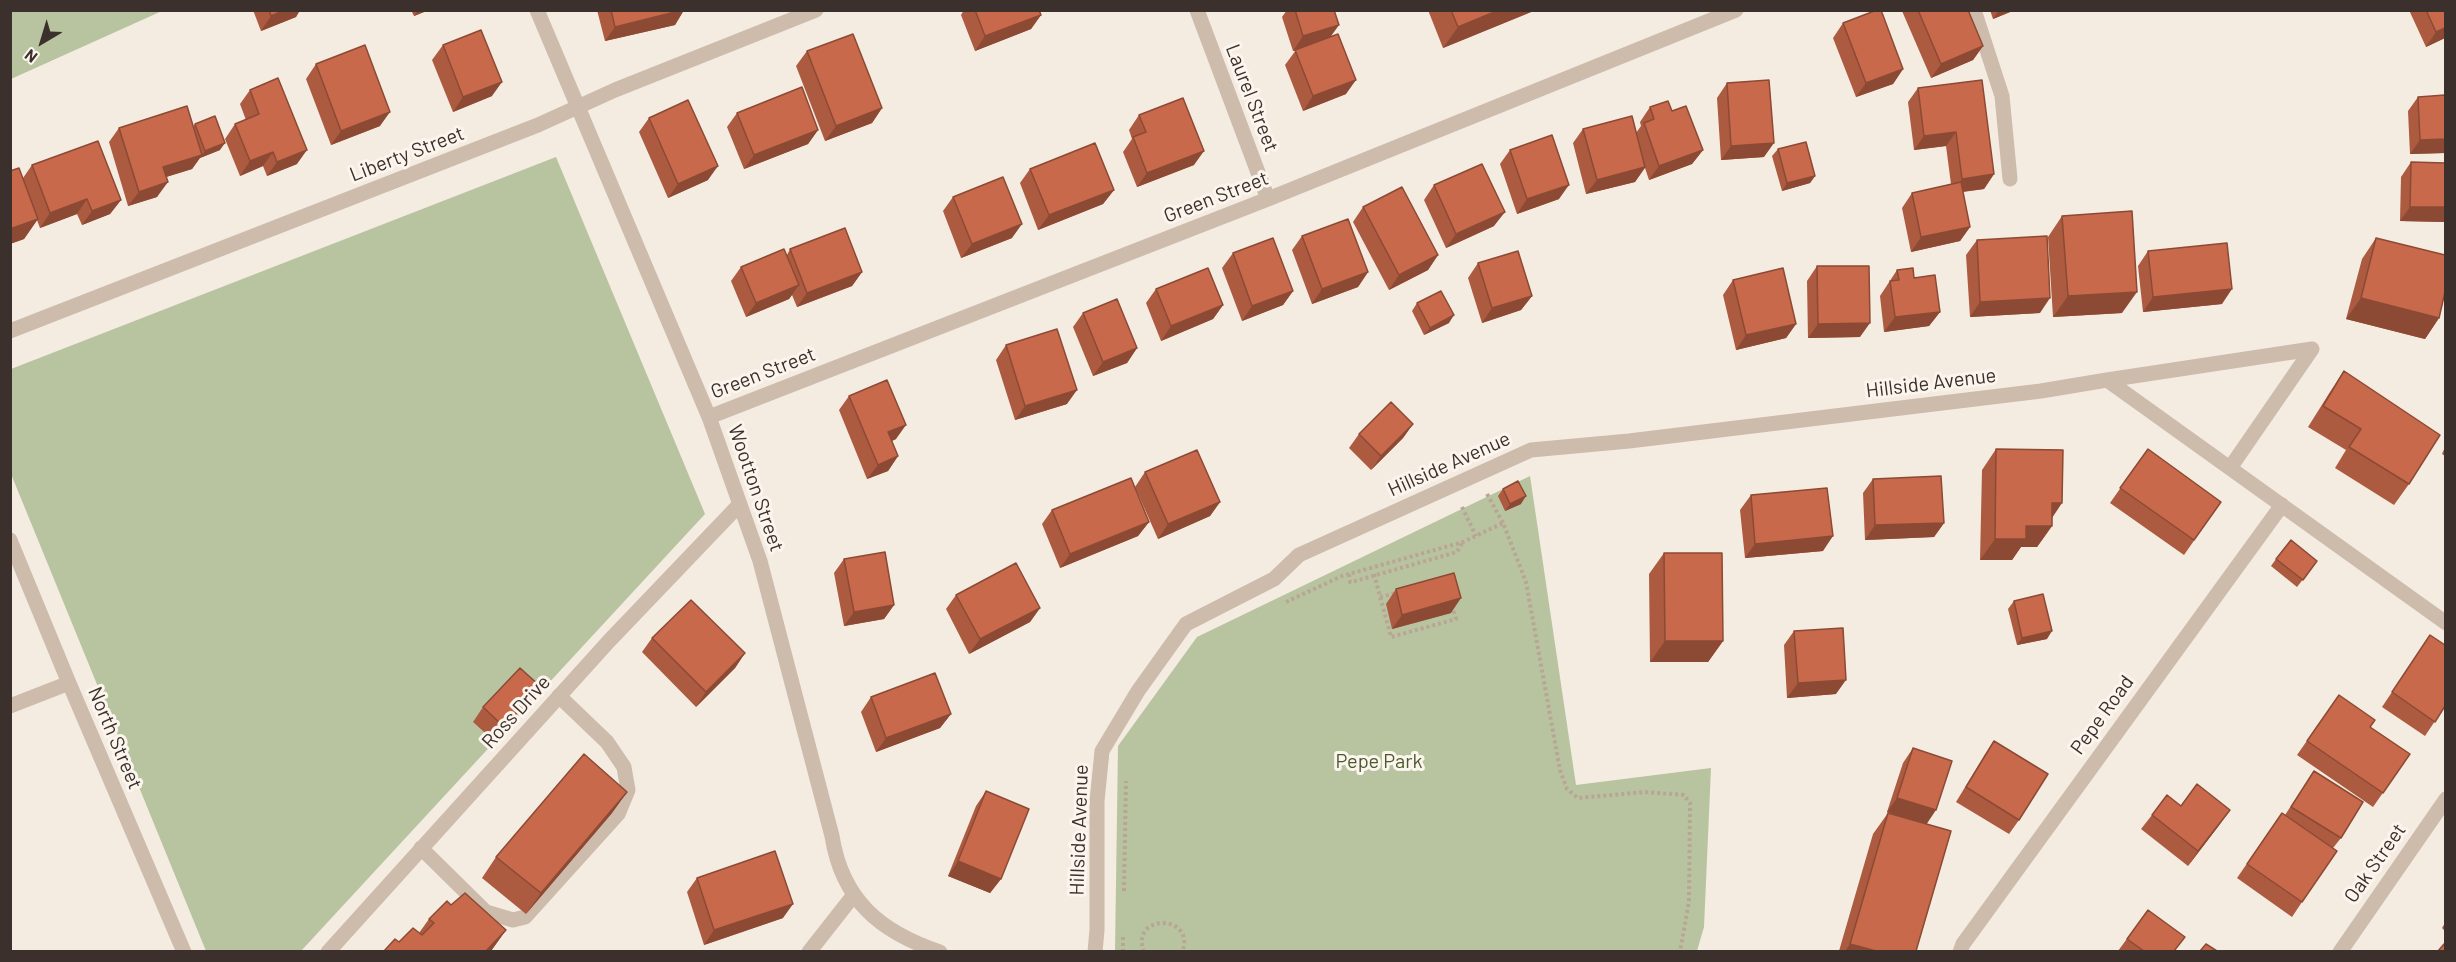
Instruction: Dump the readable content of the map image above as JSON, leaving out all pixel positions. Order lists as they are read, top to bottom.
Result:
{
  "streets": {
    "street": [
      "Laurel Street",
      "Liberty Street",
      "Green Street",
      "Hillside Avenue",
      "Wootton Street",
      "Ross Drive",
      "Pepe Road",
      "North Street",
      "Oak Street"
    ]
  },
  "crossings": [
    ["Laurel Street", "Green Street"],
    ["Liberty Street", "Wootton Street"],
    ["Green Street", "Wootton Street"],
    ["Wootton Street", "Ross Drive"]
  ],
  "parks": ["Pepe Park"],
  "north": "bottom left"
}
